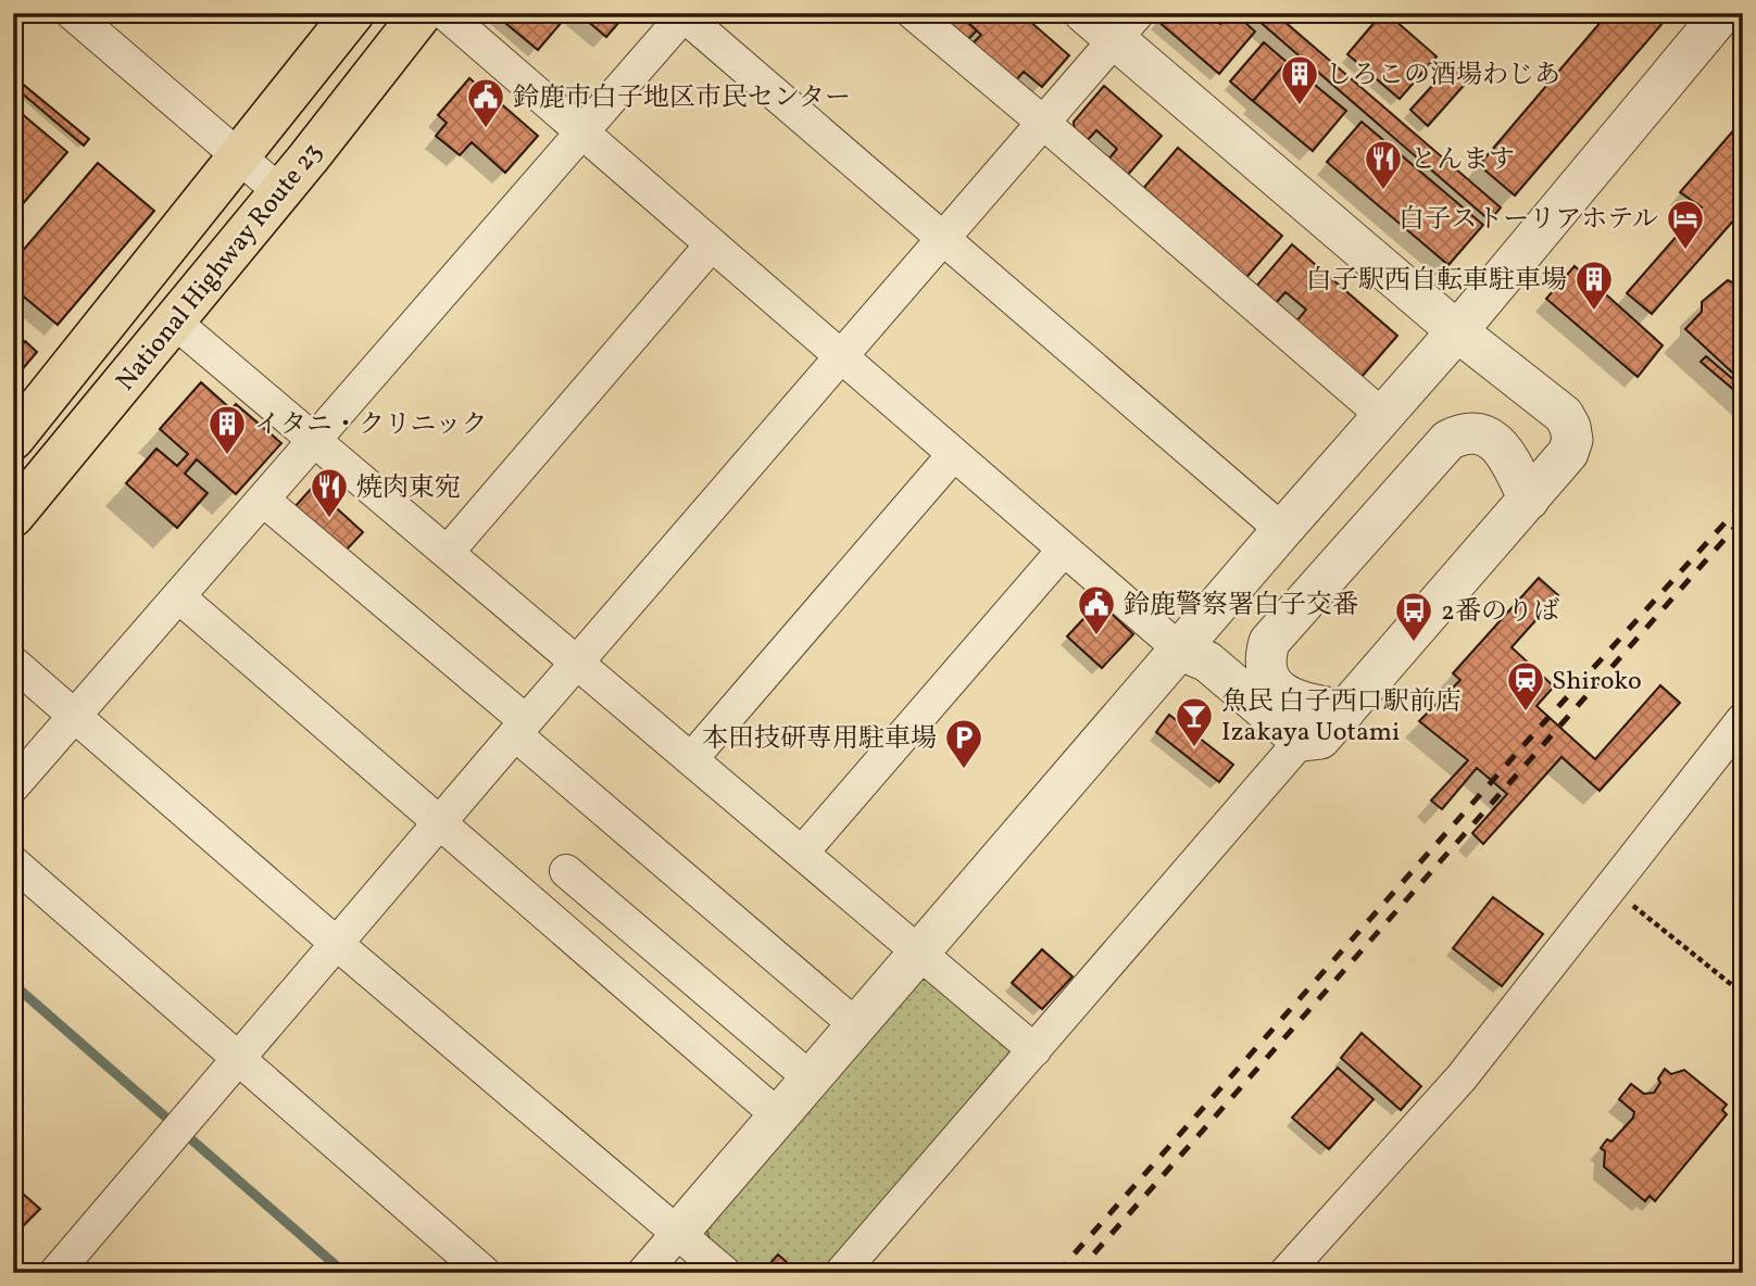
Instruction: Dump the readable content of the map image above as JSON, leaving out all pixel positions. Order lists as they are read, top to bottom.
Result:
{
  "streets": {
    "highway": ["National Highway Route 23"]
  },
  "places": {
    "building": ["しろこの酒場わじあ", "白子駅西自転車駐車場", "イタニ・クリニック"],
    "public building": ["鈴鹿市白子地区市民センター", "鈴鹿警察署白子交番"],
    "restaurant": ["とんます", "焼肉東宛"],
    "hotel": ["白子ストーリアホテル"],
    "bus stop": ["2番のりば"],
    "station": ["Shiroko"],
    "bar": ["魚民 白子西口駅前店 Izakaya Uotami"],
    "parking": ["本田技研専用駐車場"]
  }
}
